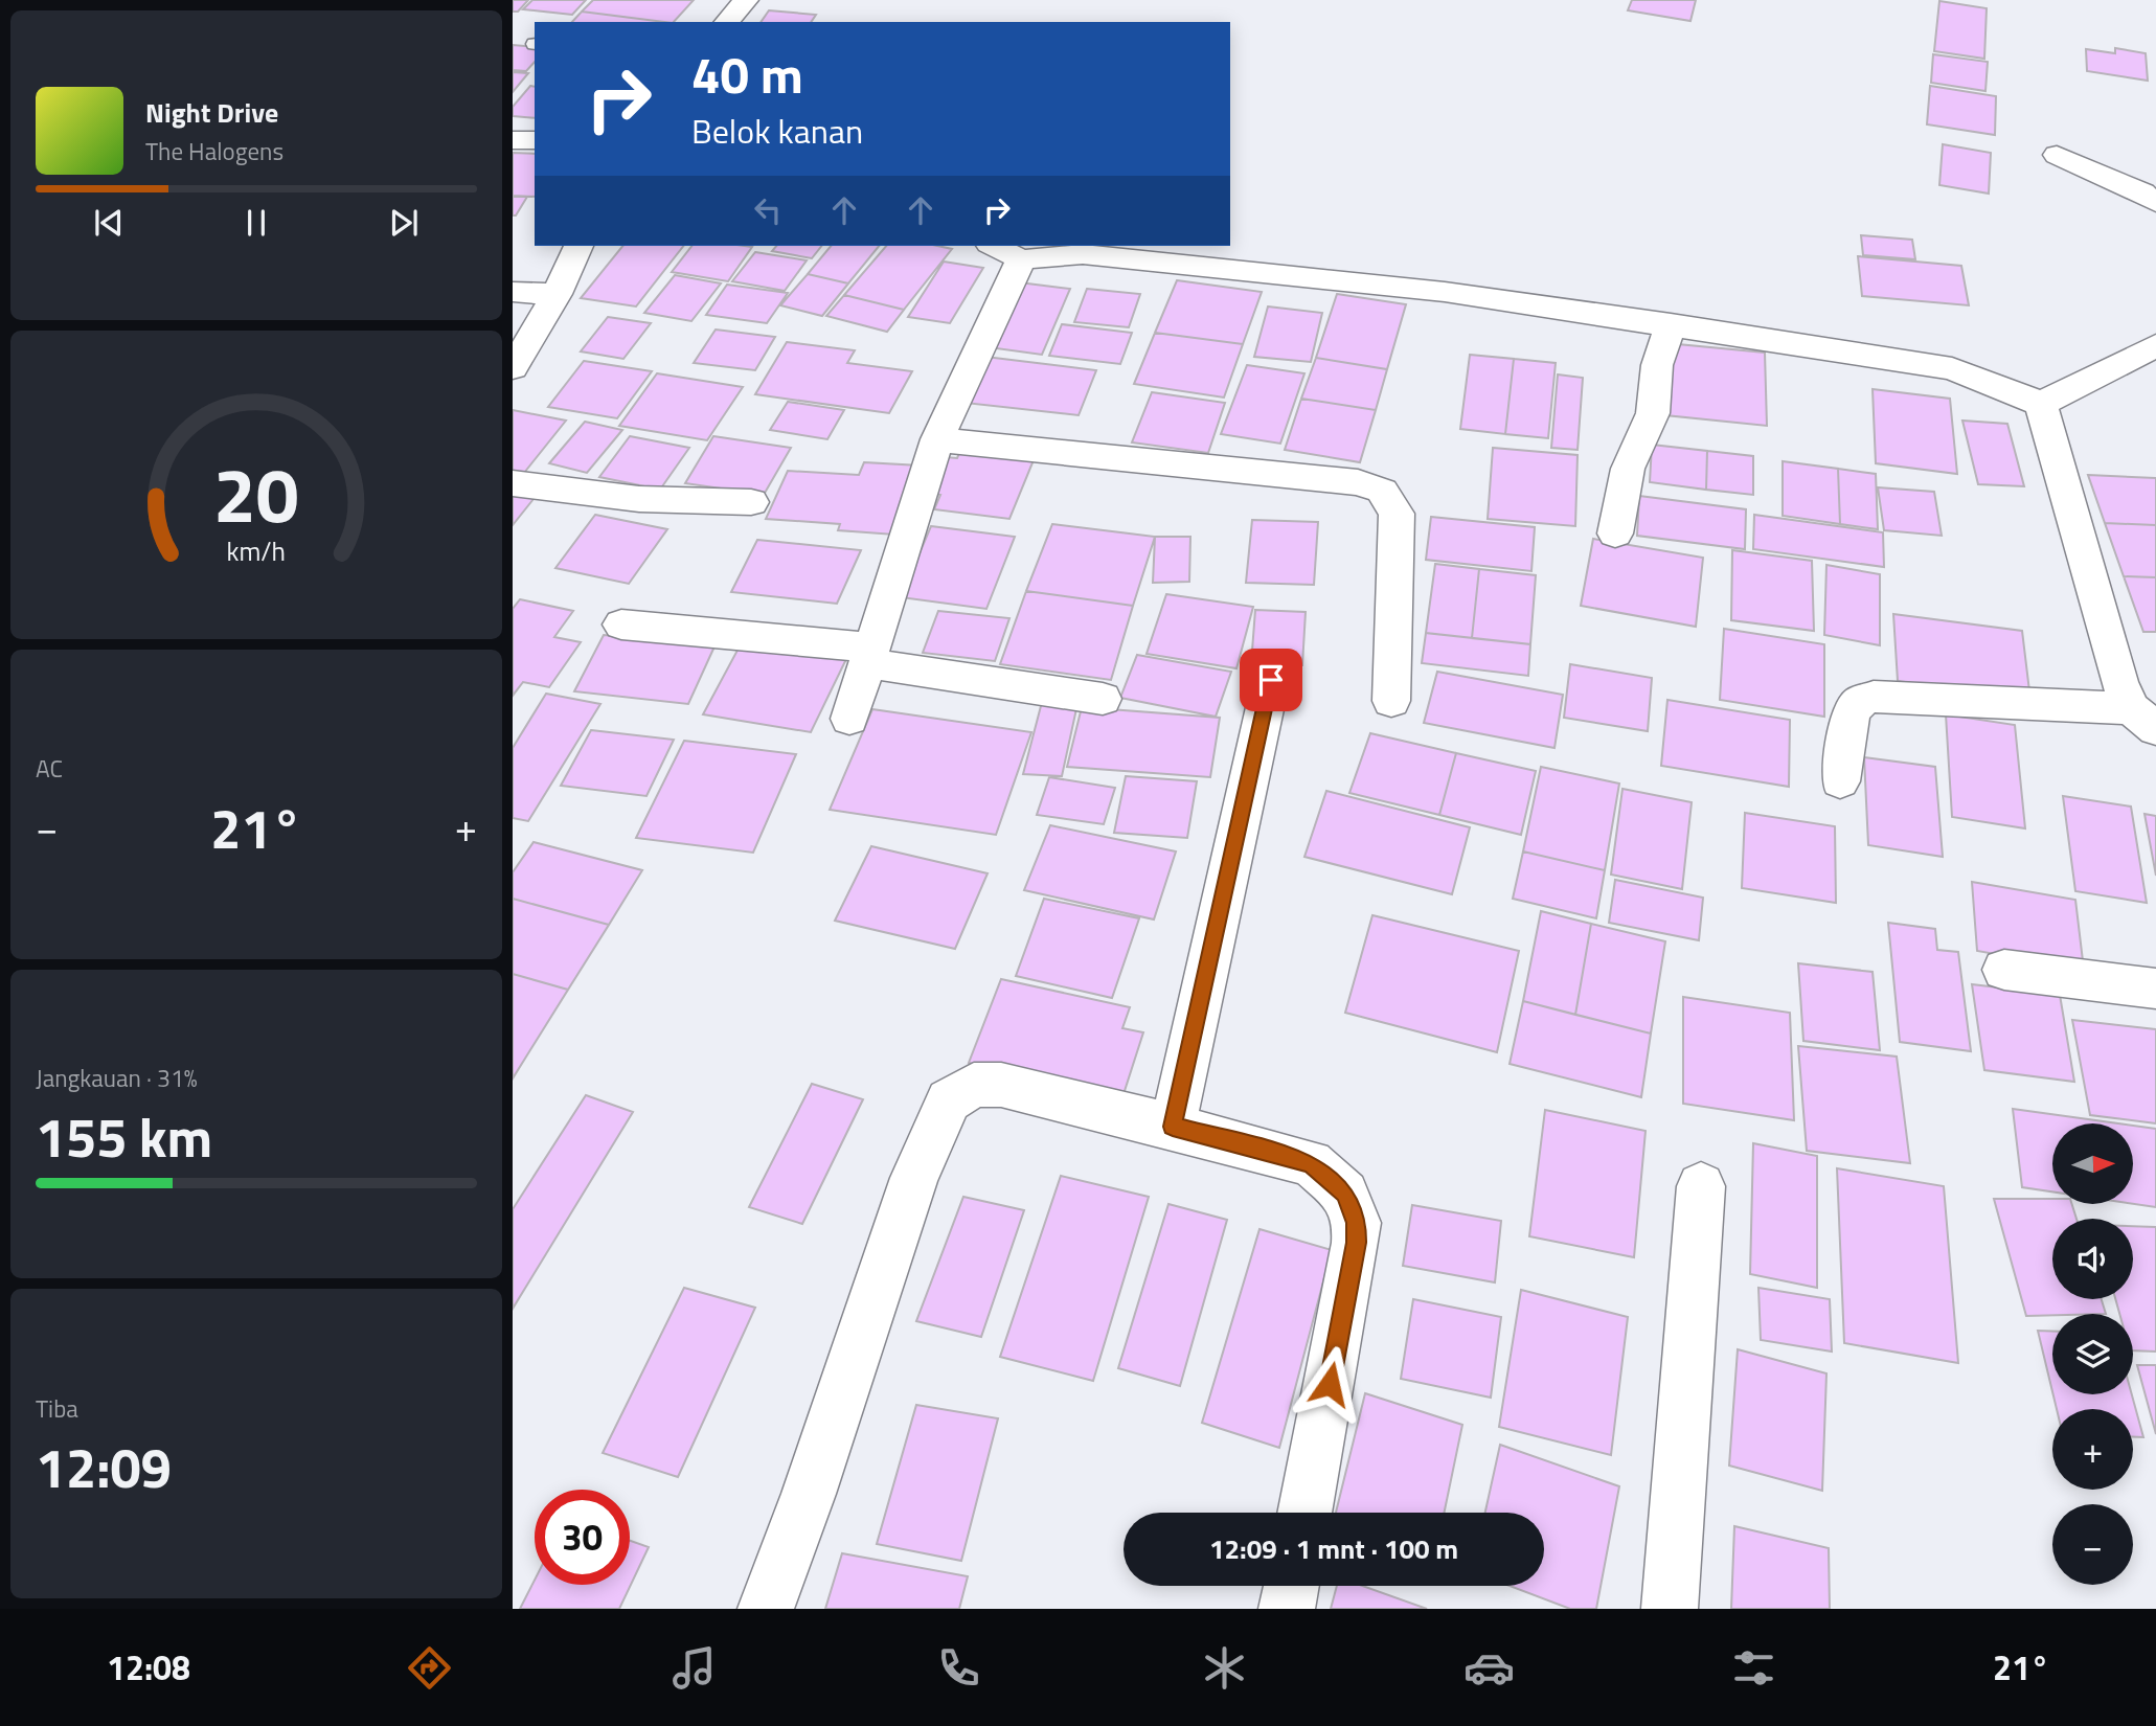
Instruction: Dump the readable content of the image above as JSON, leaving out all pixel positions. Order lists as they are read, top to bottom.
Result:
{
  "north": "right",
  "page": {
    "turn": ["40 m", "Belok kanan"],
    "song": ["Night Drive", "The Halogens"],
    "tile": [
      "AC",
      ["Jangkauan · 31%", "155 km"],
      ["Tiba", "12:09"]
    ],
    "heat": ["−", "21°", "+"],
    "map_buttons": ["+", "−"],
    "limit": "30",
    "trip": "12:09 · 1 mnt · 100 m",
    "tabs": ["12:08", "21°"],
    "gauge": ["20", "km/h"]
  }
}
